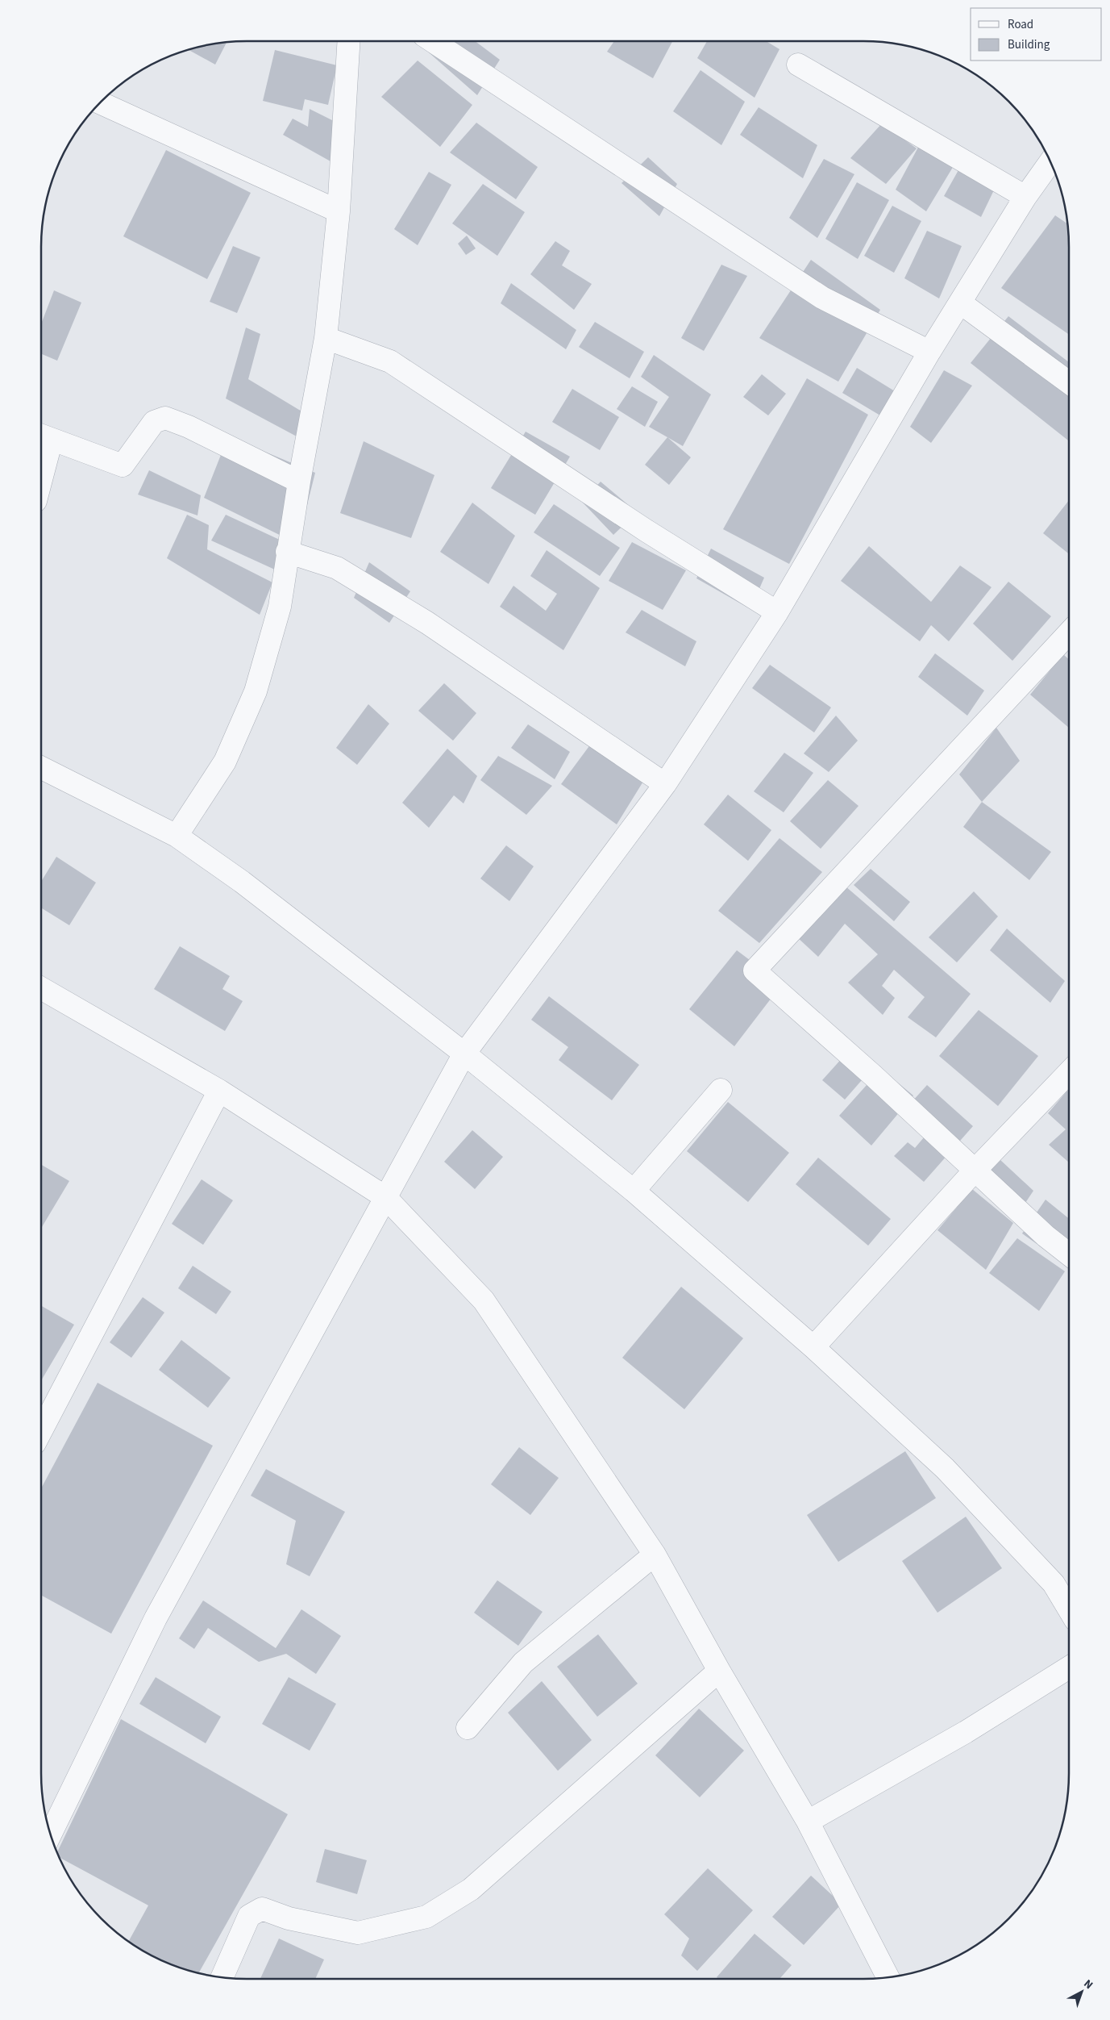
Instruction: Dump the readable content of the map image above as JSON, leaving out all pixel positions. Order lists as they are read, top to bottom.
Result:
{
  "legend": ["Road", "Building"],
  "north": "top right"
}
